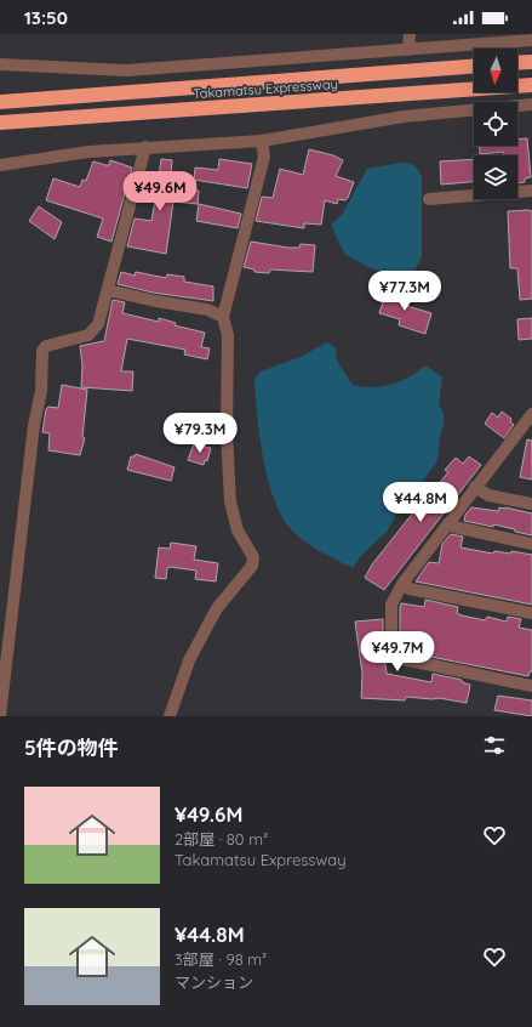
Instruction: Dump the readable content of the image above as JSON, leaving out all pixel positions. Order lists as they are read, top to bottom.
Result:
{
  "streets": {
    "highway": ["Takamatsu Expressway"]
  },
  "north": "bottom",
  "page": {
    "status": "13:50",
    "price": [
      "¥49.6M",
      "¥77.3M",
      "¥79.3M",
      "¥44.8M",
      "¥49.7M"
    ],
    "heading": "5件の物件",
    "list": [
      {
        "name": "¥49.6M",
        "note": "2部屋 · 80 m² · Takamatsu Expressway"
      },
      {
        "name": "¥44.8M",
        "note": "3部屋 · 98 m² · マンション"
      }
    ]
  }
}
